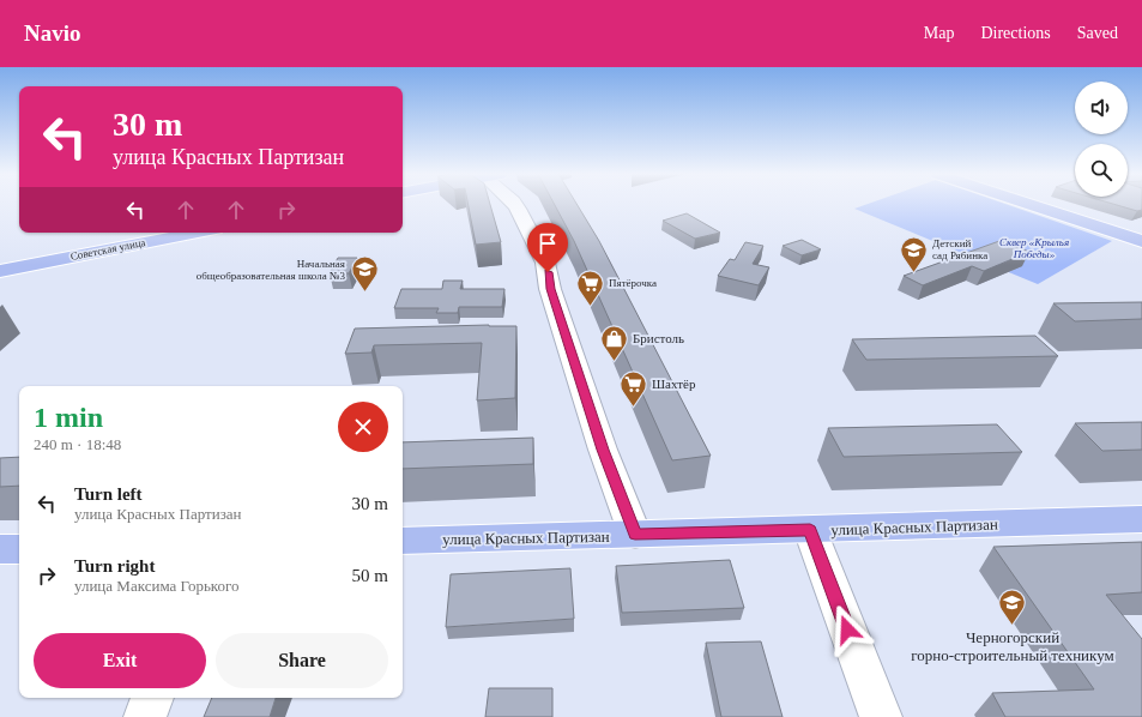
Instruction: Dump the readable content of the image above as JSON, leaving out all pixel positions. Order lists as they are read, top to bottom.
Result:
{
  "streets": {
    "main road": ["Советская улица", "улица Красных Партизан"]
  },
  "parks": ["Сквер «Крылья Победы»"],
  "places": {
    "school or university": ["Детский сад Рябинка", "Начальная общеобразовательная школа №3", "Черногорский горно-строительный техникум"],
    "supermarket": ["Пятёрочка", "Шахтёр"],
    "shop": ["Бристоль"]
  },
  "page": {
    "header": "Navio",
    "nav": ["Map", "Directions", "Saved"],
    "turn": ["30 m", "улица Красных Партизан"],
    "heading": ["1 min", "240 m · 18:48"],
    "list": [
      {
        "name": "Turn left",
        "note": "улица Красных Партизан",
        "value": "30 m"
      },
      {
        "name": "Turn right",
        "note": "улица Максима Горького",
        "value": "50 m"
      }
    ],
    "buttons": ["Exit", "Share"]
  }
}
